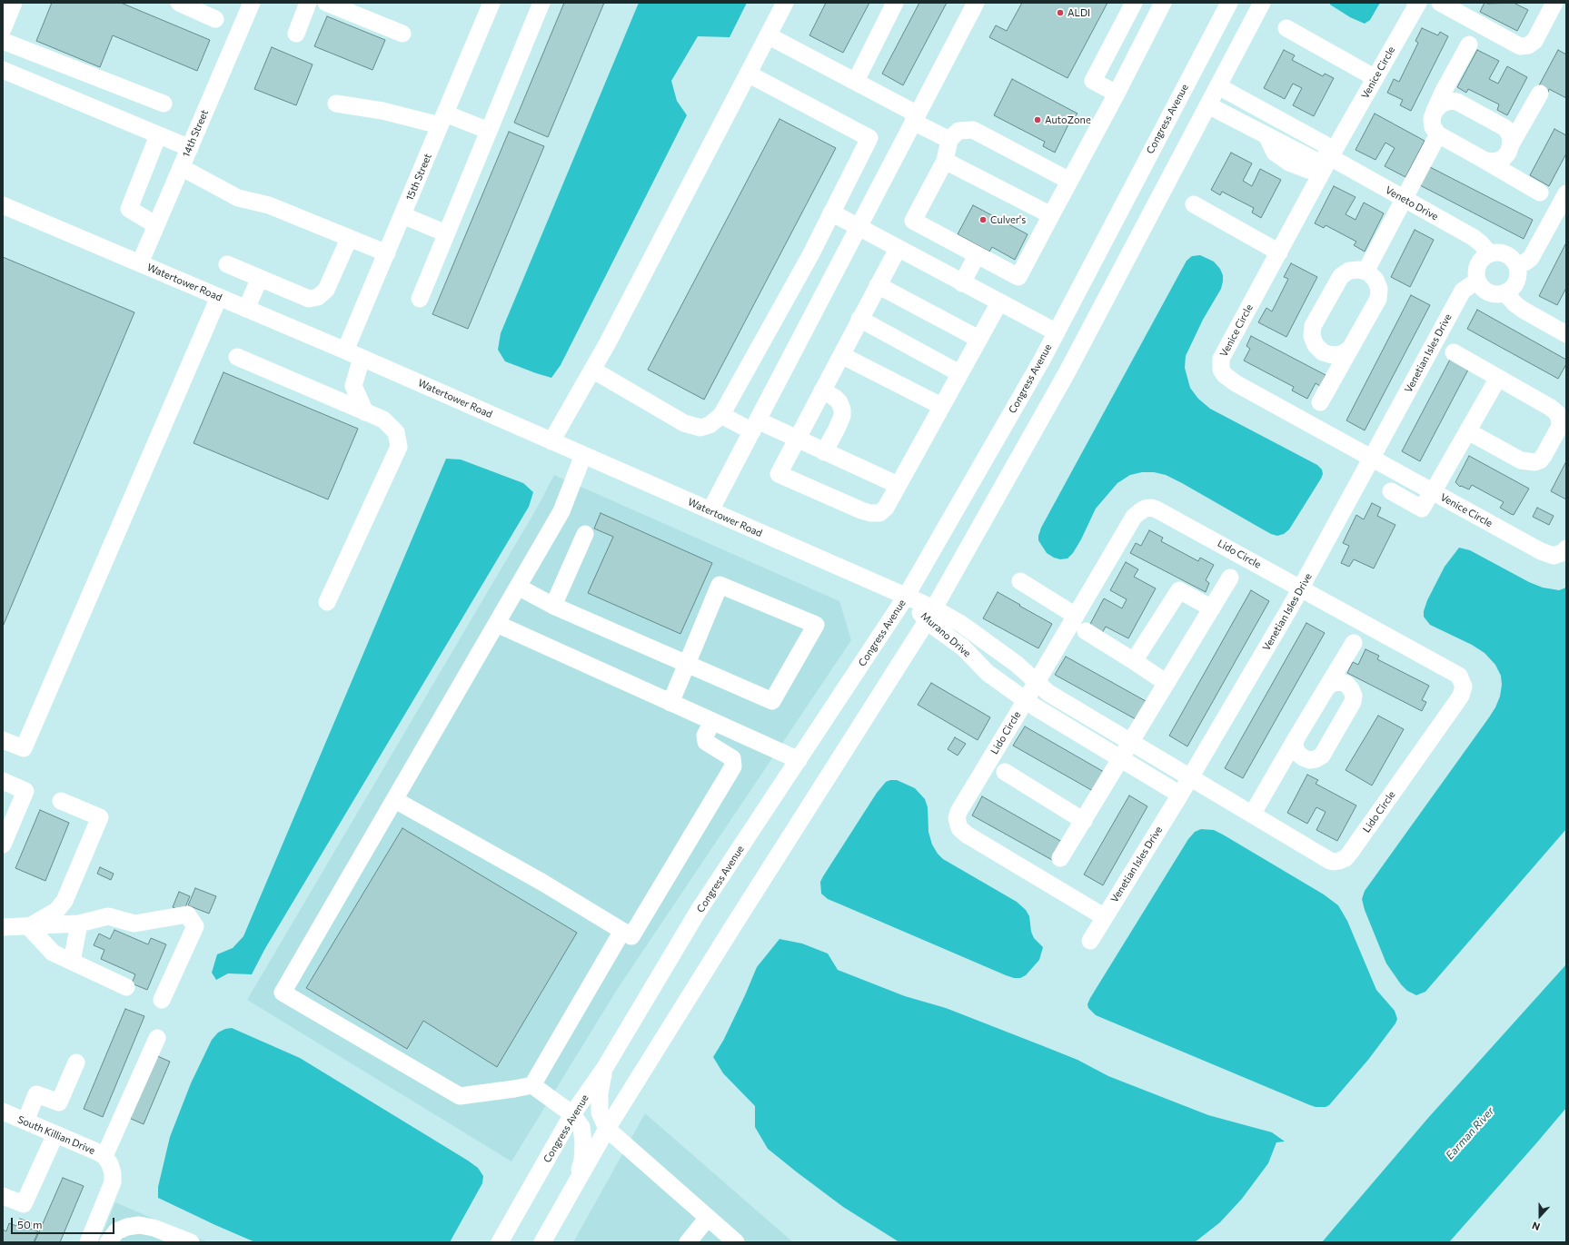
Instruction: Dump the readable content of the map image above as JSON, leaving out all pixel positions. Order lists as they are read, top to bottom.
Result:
{
  "streets": {
    "street": [
      "Venice Circle",
      "Congress Avenue",
      "14th Street",
      "15th Street",
      "Veneto Drive",
      "Watertower Road",
      "Venetian Isles Drive",
      "Lido Circle",
      "Murano Drive",
      "South Killian Drive"
    ]
  },
  "crossings": [
    ["Venice Circle", "Veneto Drive"],
    ["Venice Circle", "Venetian Isles Drive"],
    ["Congress Avenue", "Watertower Road"],
    ["Congress Avenue", "Murano Drive"],
    ["14th Street", "Watertower Road"],
    ["15th Street", "Watertower Road"],
    ["Veneto Drive", "Venetian Isles Drive"],
    ["Watertower Road", "Murano Drive"],
    ["Venetian Isles Drive", "Lido Circle"],
    ["Venetian Isles Drive", "Murano Drive"],
    ["Lido Circle", "Murano Drive"]
  ],
  "water": ["Earman River"],
  "places": ["ALDI", "AutoZone", "Culver's"],
  "scale_bar": "50 m",
  "north": "bottom"
}
